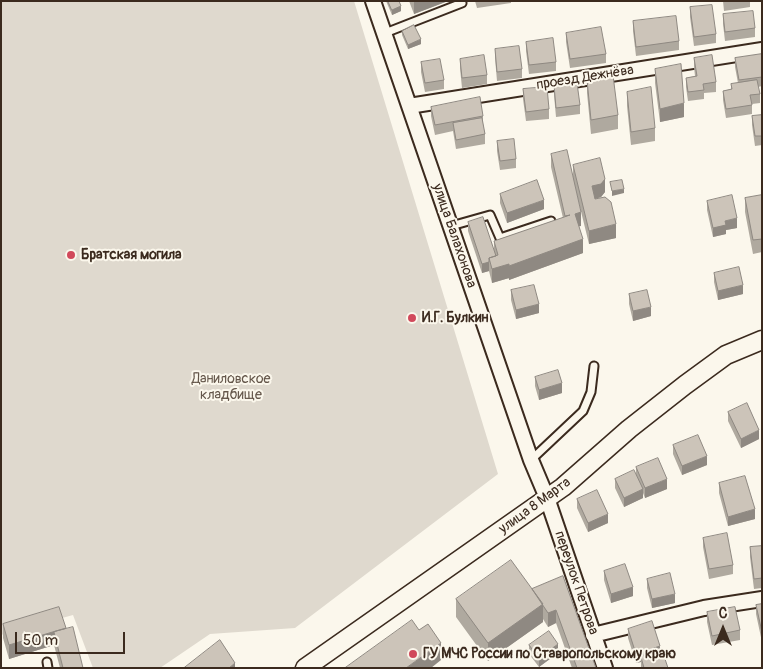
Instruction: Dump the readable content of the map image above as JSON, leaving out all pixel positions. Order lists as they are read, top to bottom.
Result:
{
  "streets": {
    "street": [
      "проезд Дежнёва",
      "улица Балахонова",
      "улица 8 Марта",
      "переулок Петрова"
    ]
  },
  "crossings": [
    ["проезд Дежнёва", "улица Балахонова"],
    ["улица Балахонова", "улица 8 Марта"],
    ["улица Балахонова", "переулок Петрова"],
    ["улица 8 Марта", "переулок Петрова"]
  ],
  "parks": ["Даниловское кладбище"],
  "places": ["Братская могила", "И.Г. Булкин", "ГУ МЧС России по Ставропольскому краю"],
  "scale_bar": "50 m",
  "north": "top"
}
